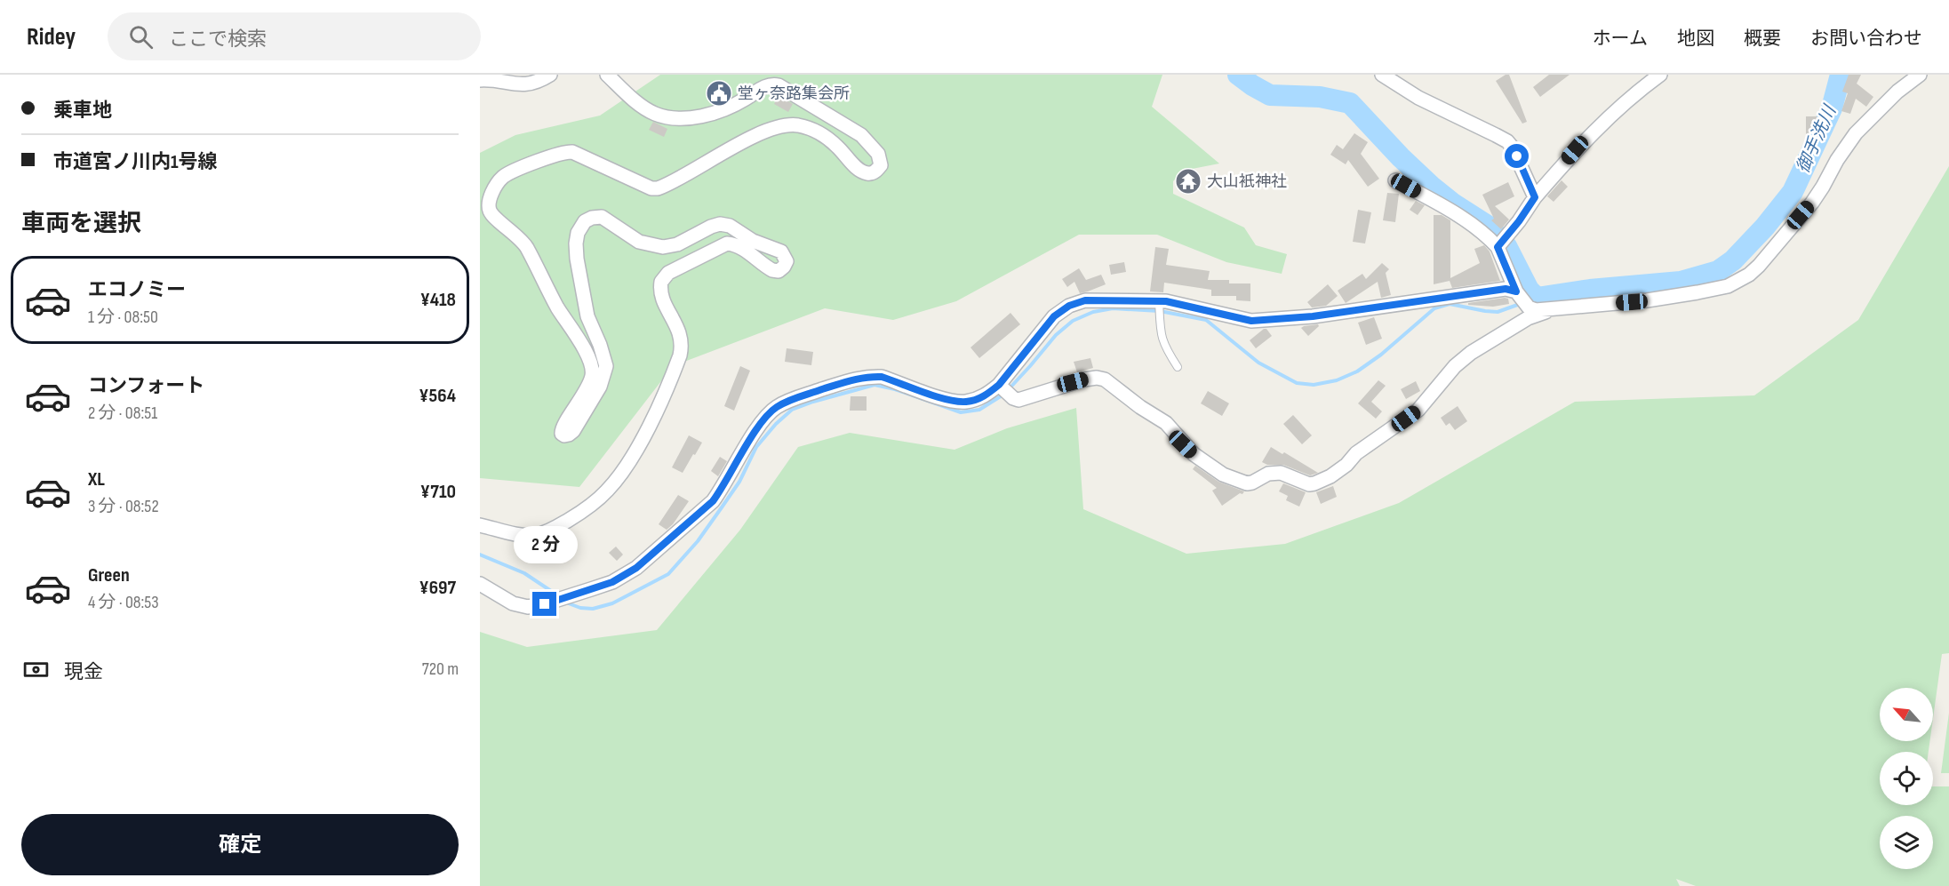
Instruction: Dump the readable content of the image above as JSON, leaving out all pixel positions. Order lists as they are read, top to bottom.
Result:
{
  "water": ["御手洗川"],
  "places": {
    "public building": ["堂ヶ奈路集会所"],
    "temple": ["大山衹神社"]
  },
  "north": "top left",
  "page": {
    "header": "Ridey",
    "search": "ここで検索",
    "nav": [
      "ホーム",
      "地図",
      "概要",
      "お問い合わせ"
    ],
    "banner": ["乗車地", "市道宮ノ川内1号線"],
    "heading": "車両を選択",
    "list": [
      {
        "name": "エコノミー",
        "note": "1 分 · 08:50",
        "value": "¥418"
      },
      {
        "name": "コンフォート",
        "note": "2 分 · 08:51",
        "value": "¥564"
      },
      {
        "name": "XL",
        "note": "3 分 · 08:52",
        "value": "¥710"
      },
      {
        "name": "Green",
        "note": "4 分 · 08:53",
        "value": "¥697"
      }
    ],
    "bubble": "2 分",
    "pay": ["現金", "720 m"],
    "buttons": "確定"
  }
}
